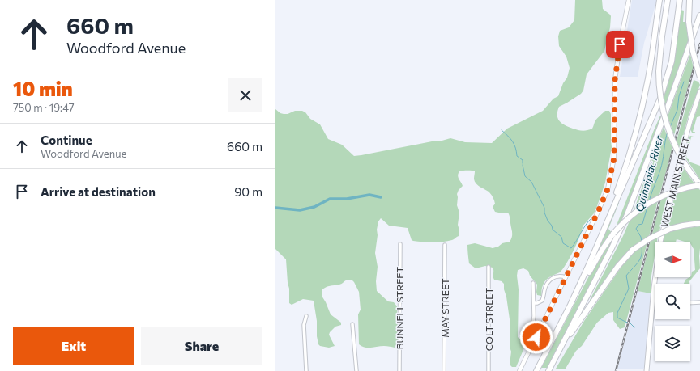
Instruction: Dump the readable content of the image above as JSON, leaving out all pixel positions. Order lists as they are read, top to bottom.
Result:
{
  "streets": {
    "main road": ["WEST MAIN STREET"],
    "street": ["BUNNELL STREET", "MAY STREET", "COLT STREET"]
  },
  "water": ["Quinnipiac River"],
  "north": "right",
  "page": {
    "turn": ["660 m", "Woodford Avenue"],
    "heading": ["10 min", "750 m · 19:47"],
    "list": [
      {
        "name": "Continue",
        "note": "Woodford Avenue",
        "value": "660 m"
      },
      {
        "name": "Arrive at destination",
        "value": "90 m"
      }
    ],
    "buttons": ["Exit", "Share"]
  }
}
